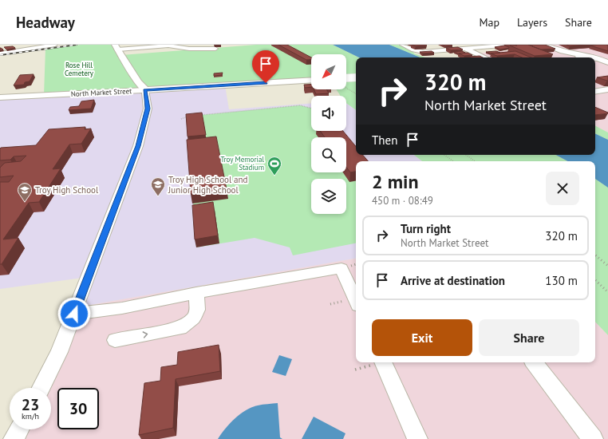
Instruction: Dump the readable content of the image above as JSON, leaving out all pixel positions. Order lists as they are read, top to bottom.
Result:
{
  "streets": {
    "main road": ["North Market Street"]
  },
  "parks": ["Rose Hill Cemetery"],
  "places": {
    "sports": ["Troy Memorial Stadium"],
    "school or university": ["Troy High School and Junior High School", "Troy High School"]
  },
  "north": "bottom left",
  "page": {
    "header": "Headway",
    "nav": ["Map", "Layers", "Share"],
    "turn": ["320 m", "North Market Street"],
    "then": "Then",
    "heading": ["2 min", "450 m · 08:49"],
    "list": [
      {
        "name": "Turn right",
        "note": "North Market Street",
        "value": "320 m"
      },
      {
        "name": "Arrive at destination",
        "value": "130 m"
      }
    ],
    "buttons": ["Exit", "Share"],
    "speed": "23 km/h",
    "limit": "30"
  }
}
